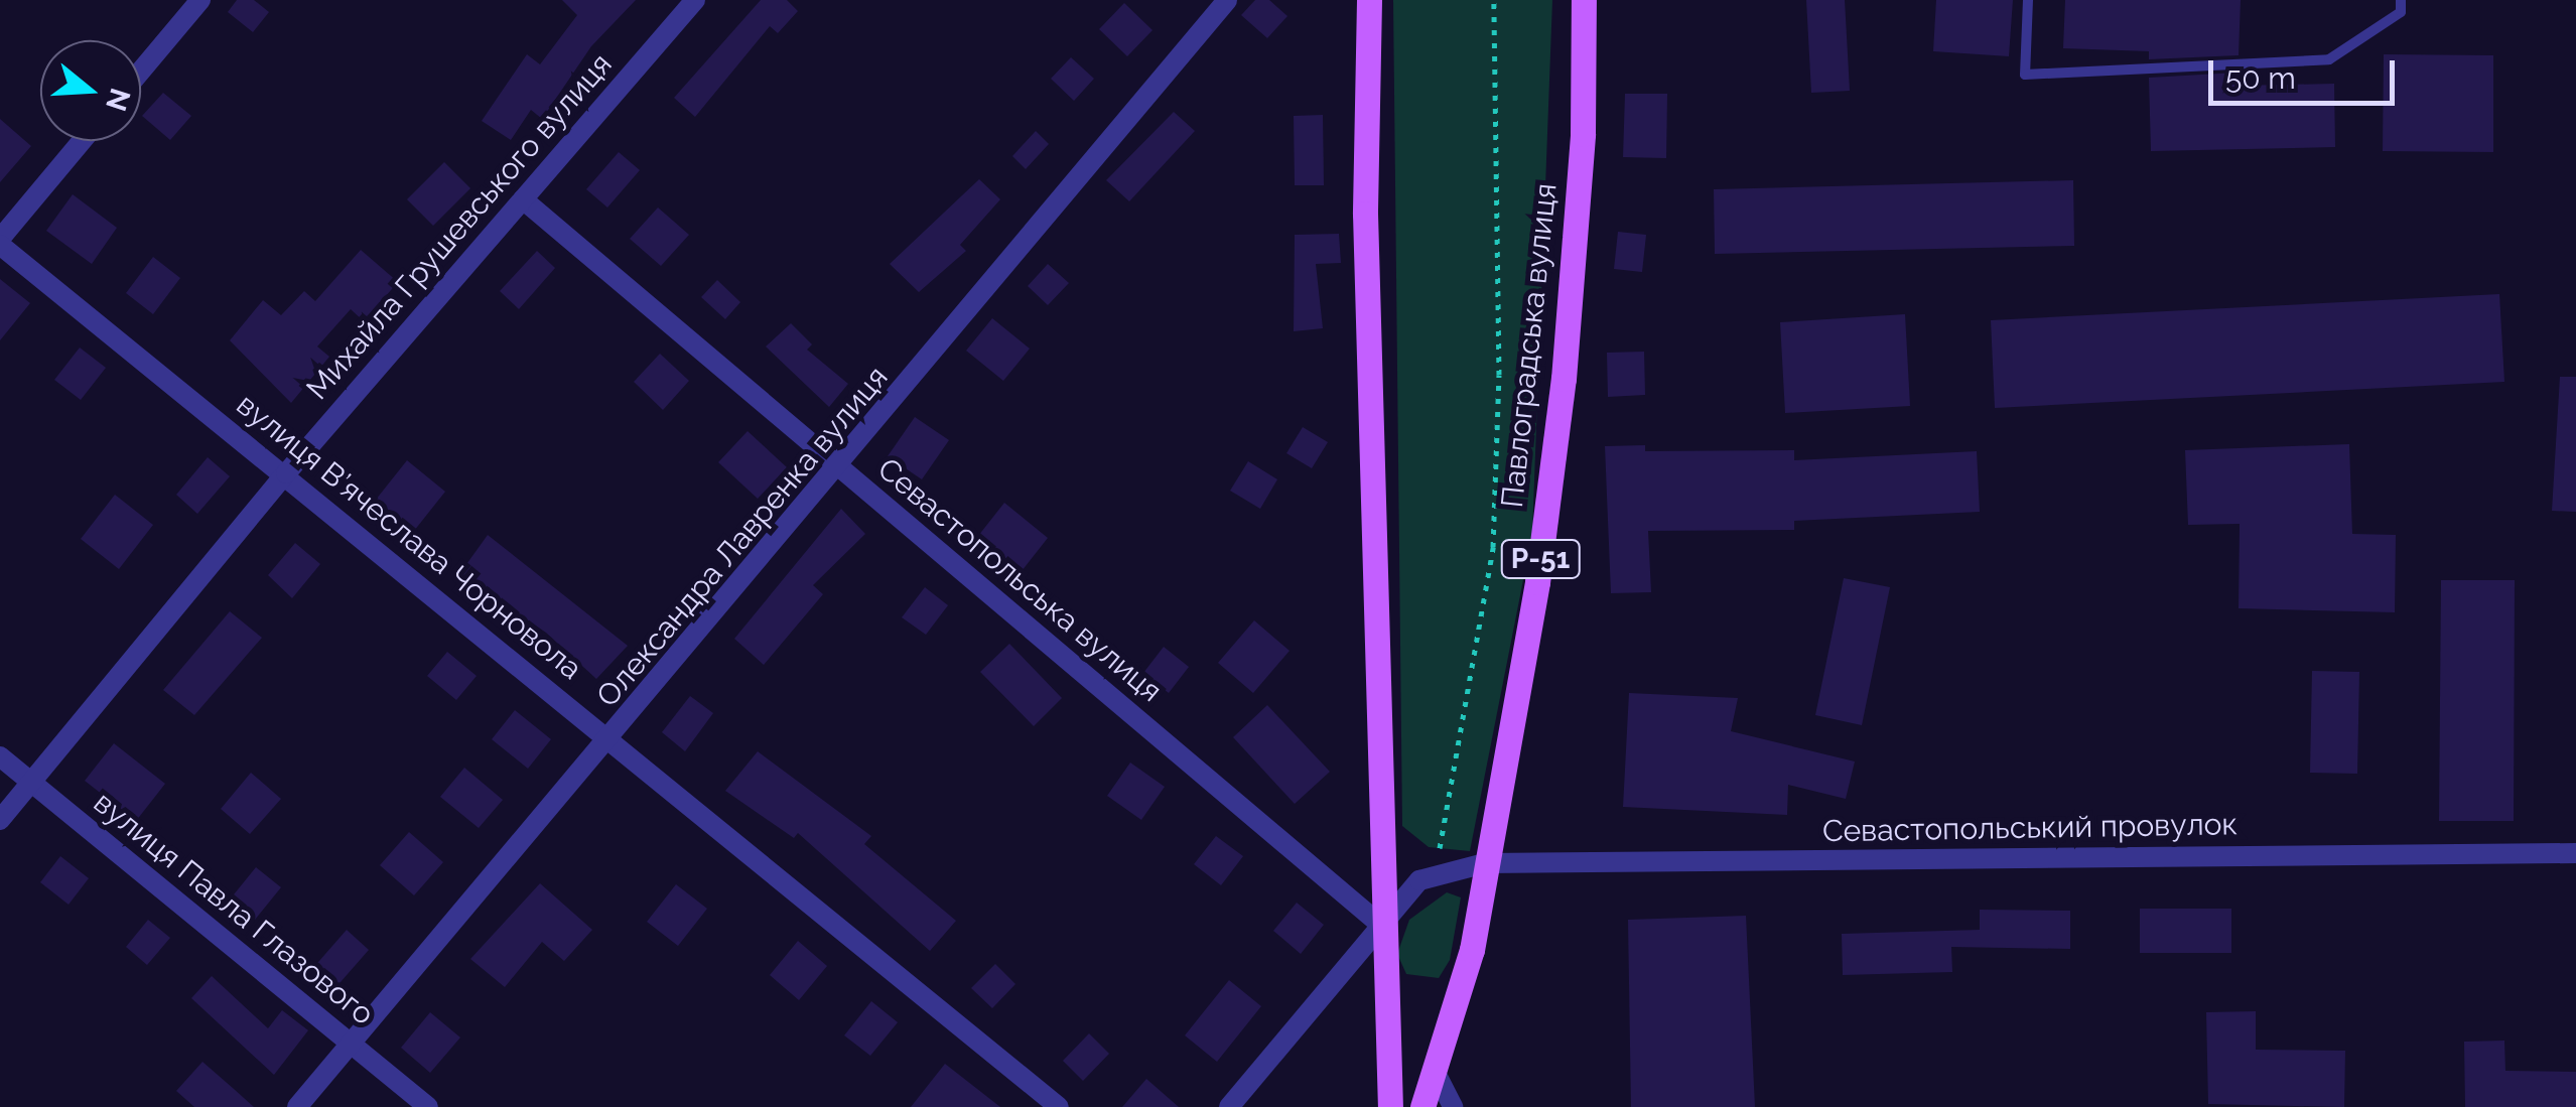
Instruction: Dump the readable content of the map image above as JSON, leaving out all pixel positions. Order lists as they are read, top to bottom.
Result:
{
  "streets": {
    "main road": ["Павлоградська вулиця", "Р-51"],
    "street": [
      "Михайла Грушевського вулиця",
      "вулиця В’ячеслава Чорновола",
      "Олександра Лавренка вулиця",
      "Севастопольська вулиця",
      "Севастопольський провулок",
      "вулиця Павла Глазового"
    ]
  },
  "crossings": [
    ["Михайла Грушевського вулиця", "вулиця В’ячеслава Чорновола"],
    ["Михайла Грушевського вулиця", "Севастопольська вулиця"],
    ["Михайла Грушевського вулиця", "вулиця Павла Глазового"],
    ["Павлоградська вулиця", "Севастопольський провулок"],
    ["вулиця В’ячеслава Чорновола", "Олександра Лавренка вулиця"],
    ["Олександра Лавренка вулиця", "Севастопольська вулиця"],
    ["Олександра Лавренка вулиця", "вулиця Павла Глазового"],
    ["Севастопольська вулиця", "Севастопольський провулок"]
  ],
  "scale_bar": "50 m",
  "north": "right"
}
